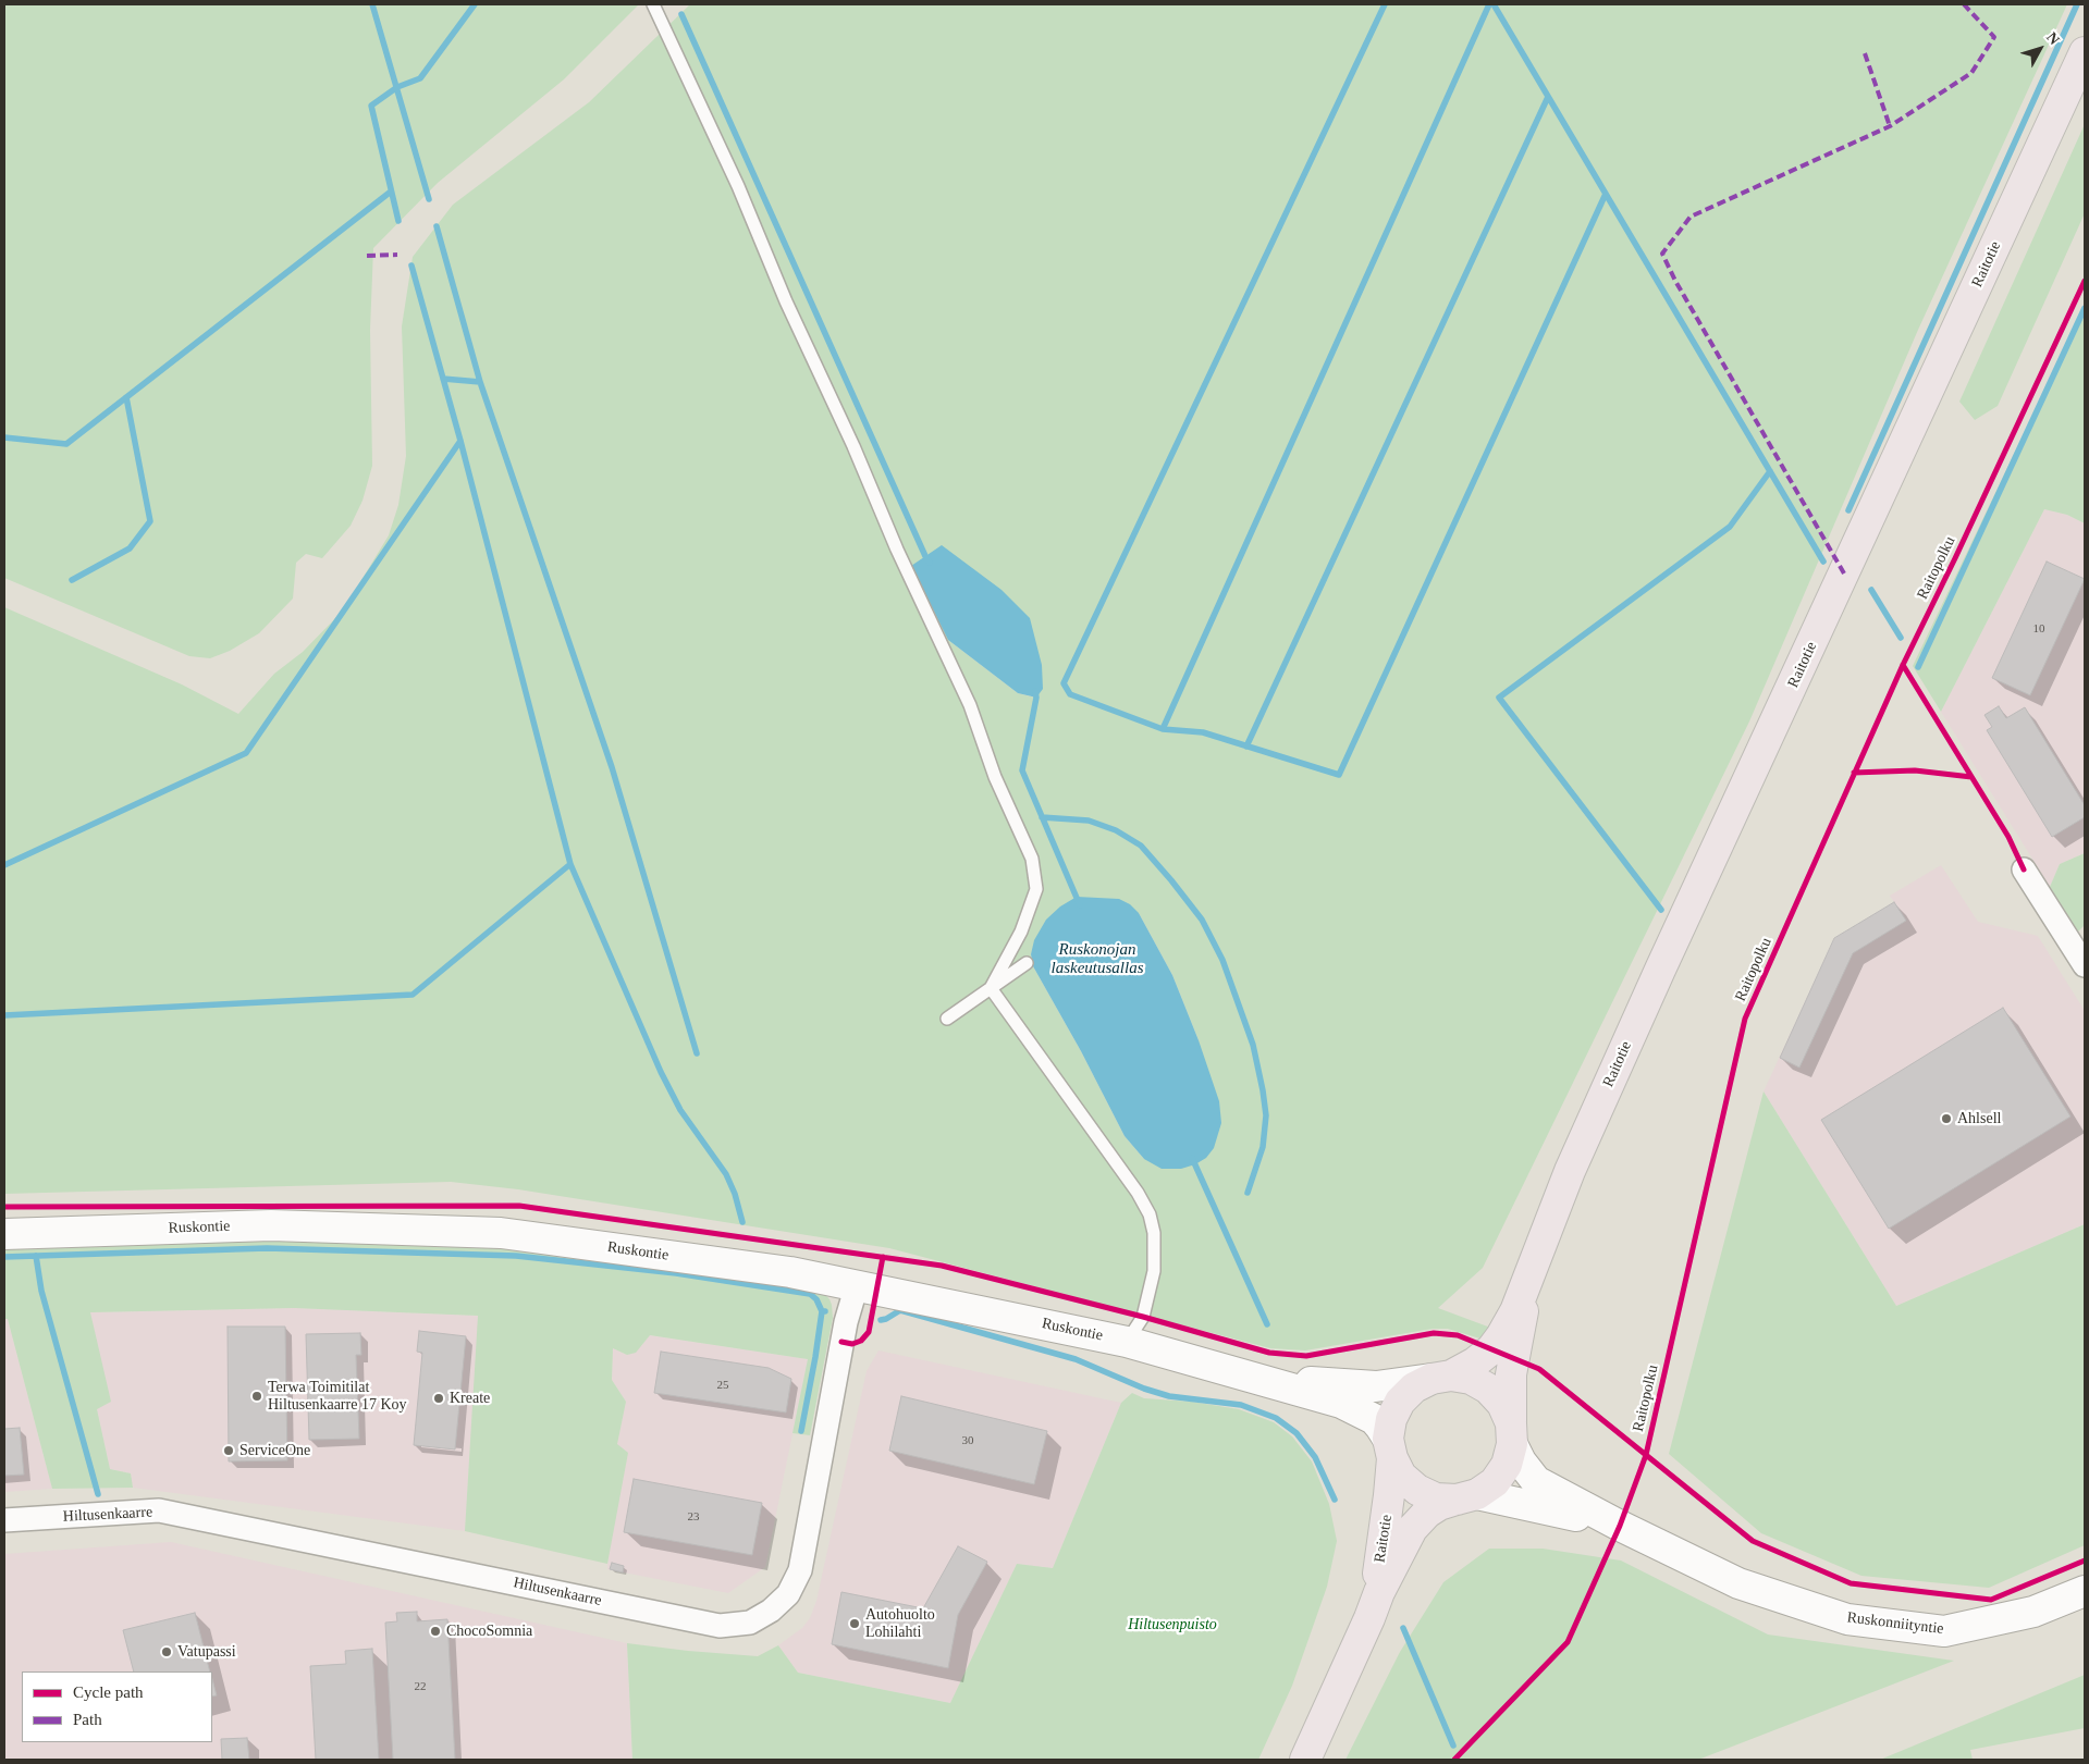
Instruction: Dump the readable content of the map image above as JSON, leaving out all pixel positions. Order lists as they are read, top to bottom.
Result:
{
  "streets": {
    "main road": ["Raitotie", "Ruskontie", "Ruskonniityntie"],
    "street": ["Hiltusenkaarre"],
    "cycle path": ["Raitopolku"]
  },
  "crossings": [
    ["Raitotie", "Ruskontie"],
    ["Raitotie", "Ruskonniityntie"],
    ["Ruskontie", "Hiltusenkaarre"],
    ["Ruskontie", "Ruskonniityntie"]
  ],
  "water": ["Ruskonojan laskeutusallas"],
  "parks": ["Hiltusenpuisto"],
  "places": [
    "Ahlsell",
    "Terwa Toimitilat Hiltusenkaarre 17 Koy",
    "Kreate",
    "ServiceOne",
    "Autohuolto Lohilahti",
    "ChocoSomnia",
    "Vatupassi"
  ],
  "house_numbers": [
    "10",
    "25",
    "30",
    "23",
    "22"
  ],
  "legend": ["Cycle path", "Path"],
  "north": "top right"
}
